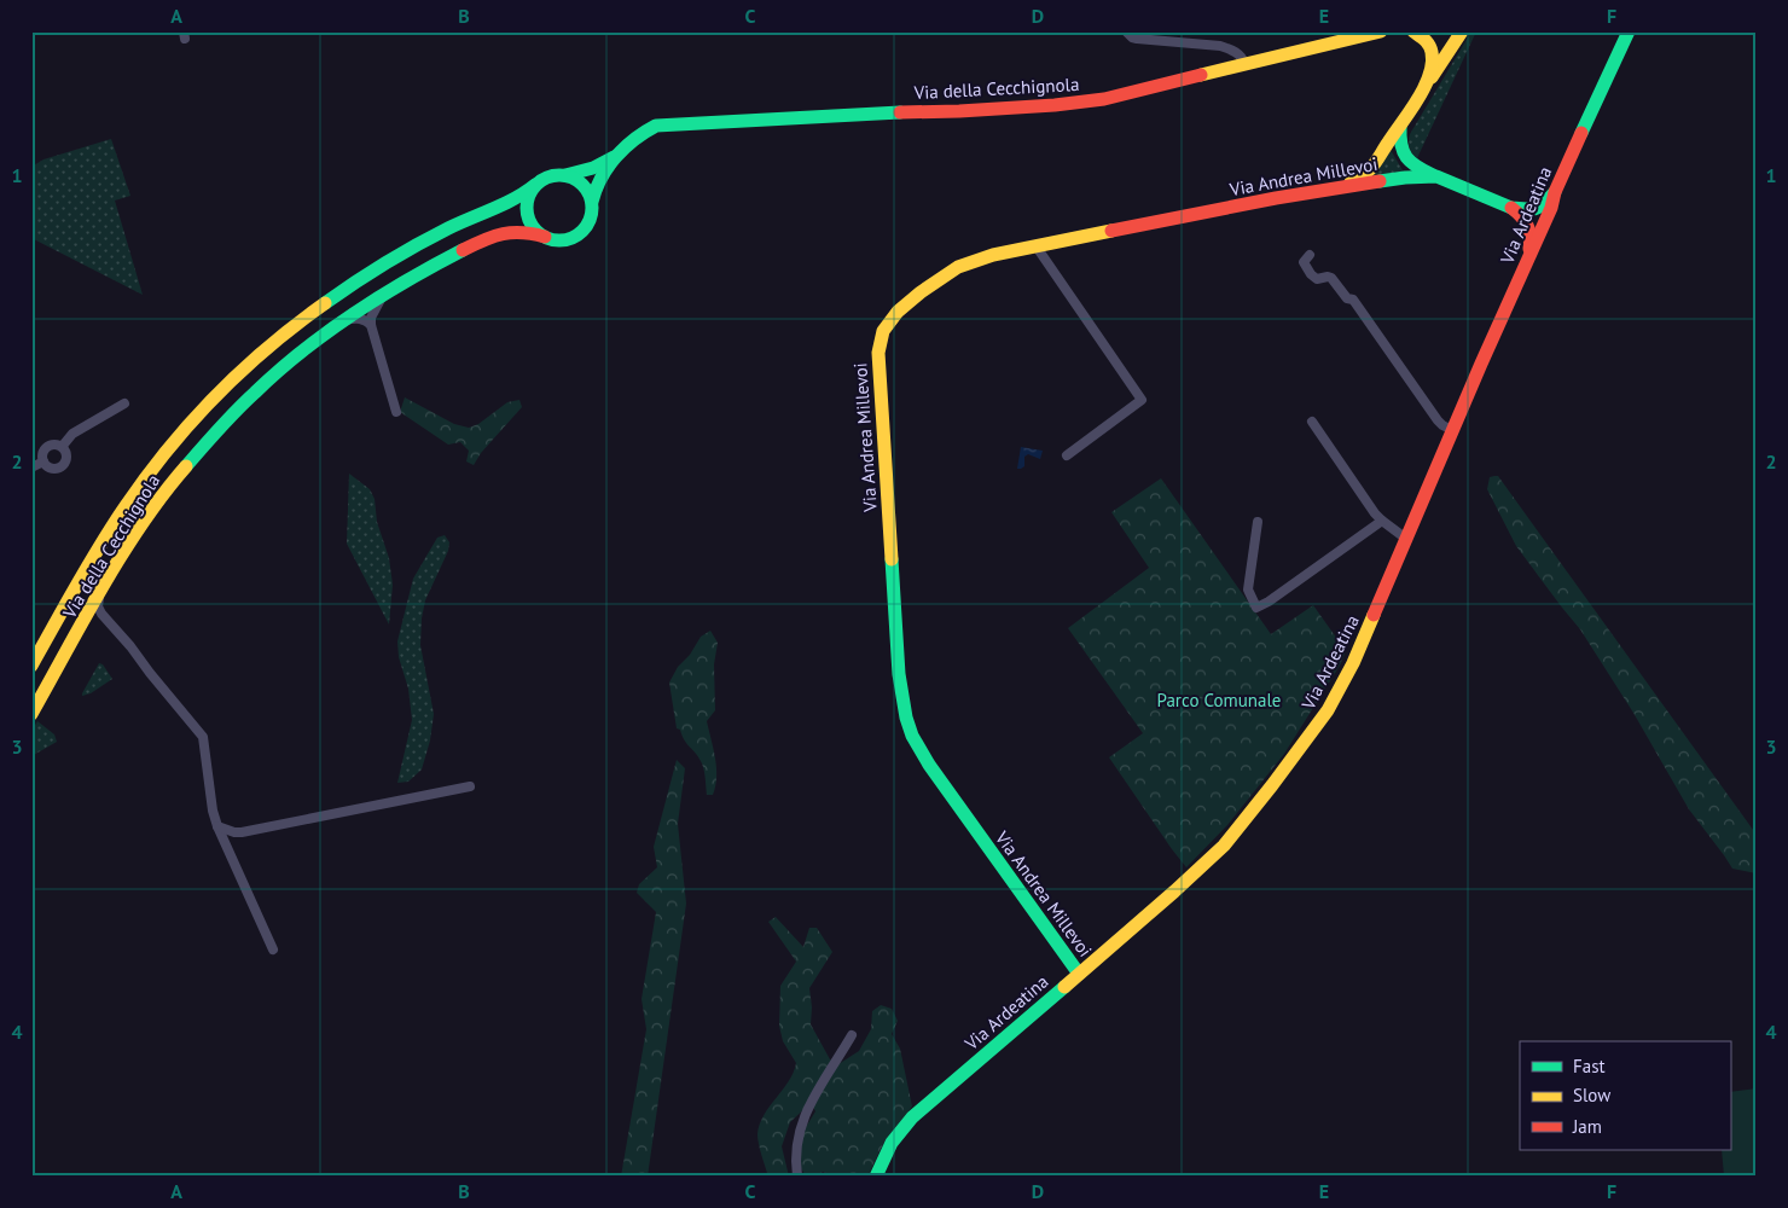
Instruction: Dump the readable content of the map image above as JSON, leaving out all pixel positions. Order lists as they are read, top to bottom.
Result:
{
  "streets": {
    "street": ["Via della Cecchignola", "Via Andrea Millevoi", "Via Ardeatina"]
  },
  "crossings": [
    ["Via Andrea Millevoi", "Via Ardeatina"]
  ],
  "parks": ["Parco Comunale"],
  "legend": ["Fast", "Slow", "Jam"],
  "grid": {
    "columns": [
      "A",
      "B",
      "C",
      "D",
      "E",
      "F"
    ],
    "rows": [
      "1",
      "2",
      "3",
      "4"
    ]
  }
}
